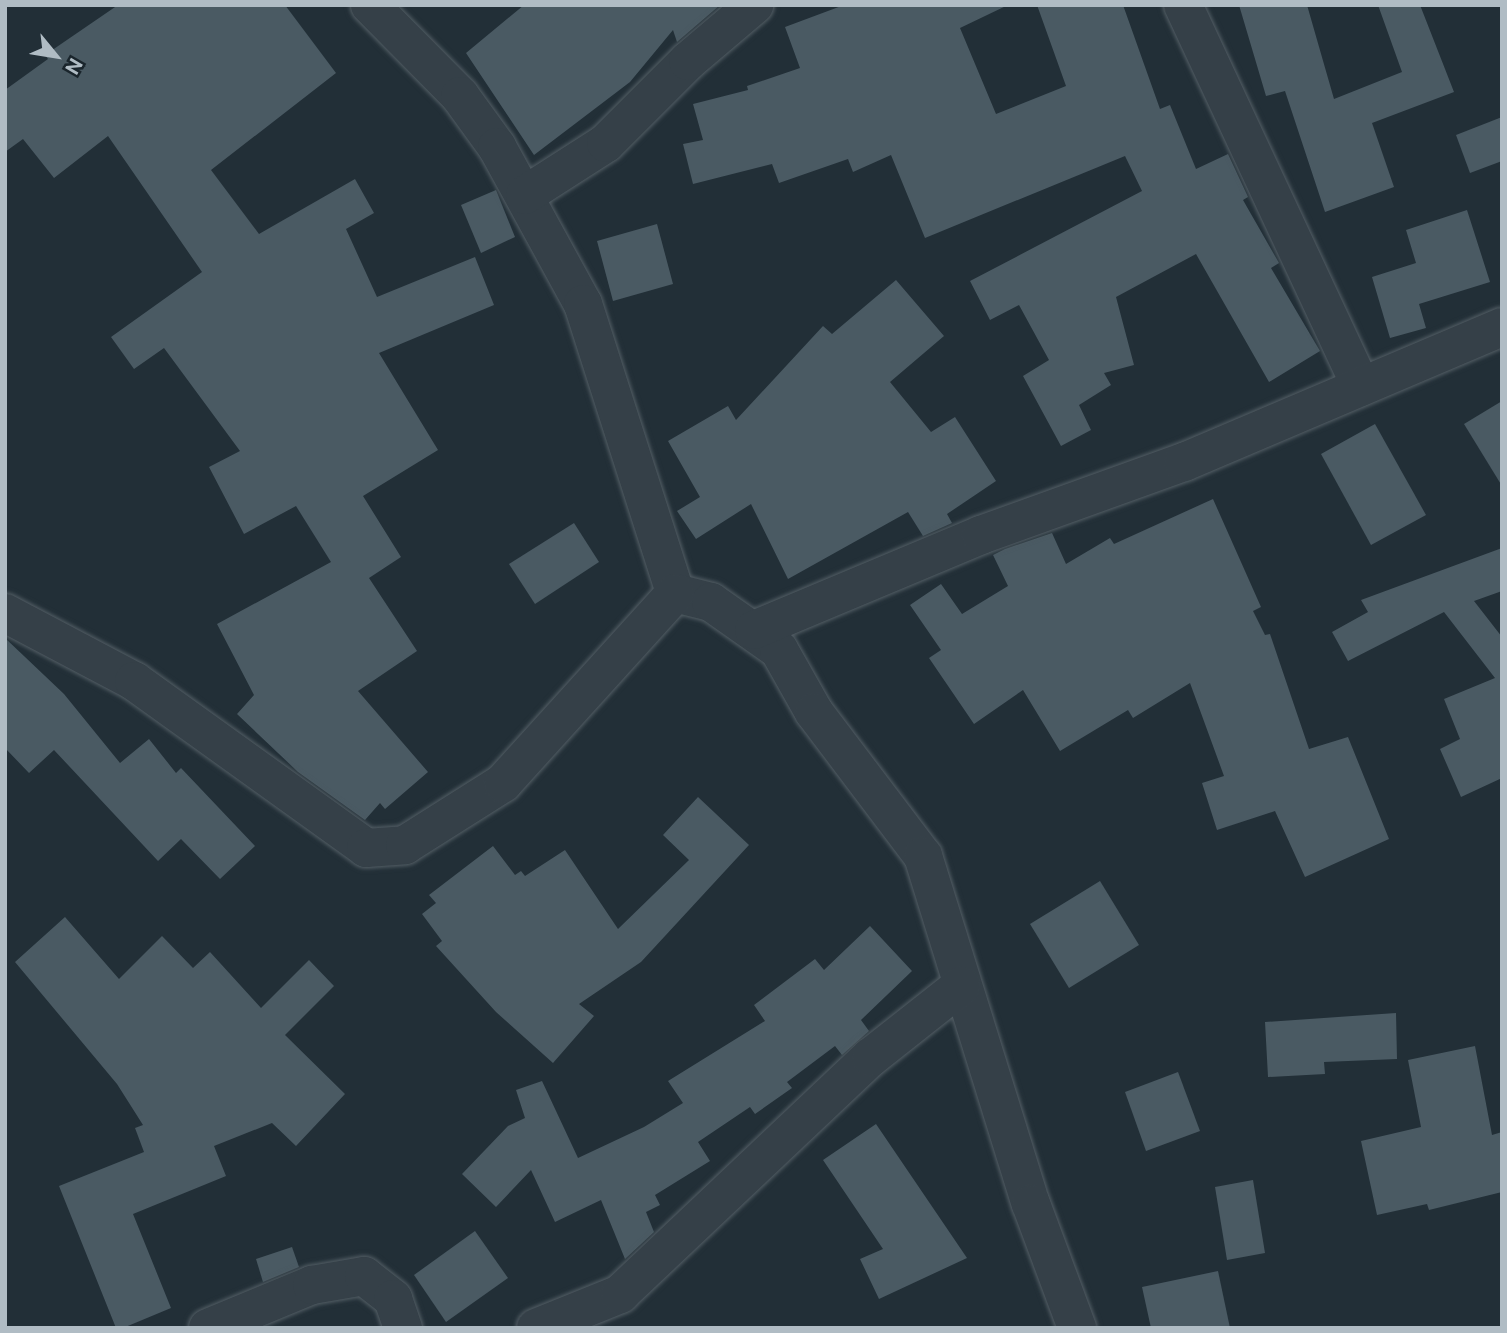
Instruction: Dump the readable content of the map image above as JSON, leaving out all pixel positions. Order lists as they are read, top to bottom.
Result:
{
  "north": "bottom right"
}
